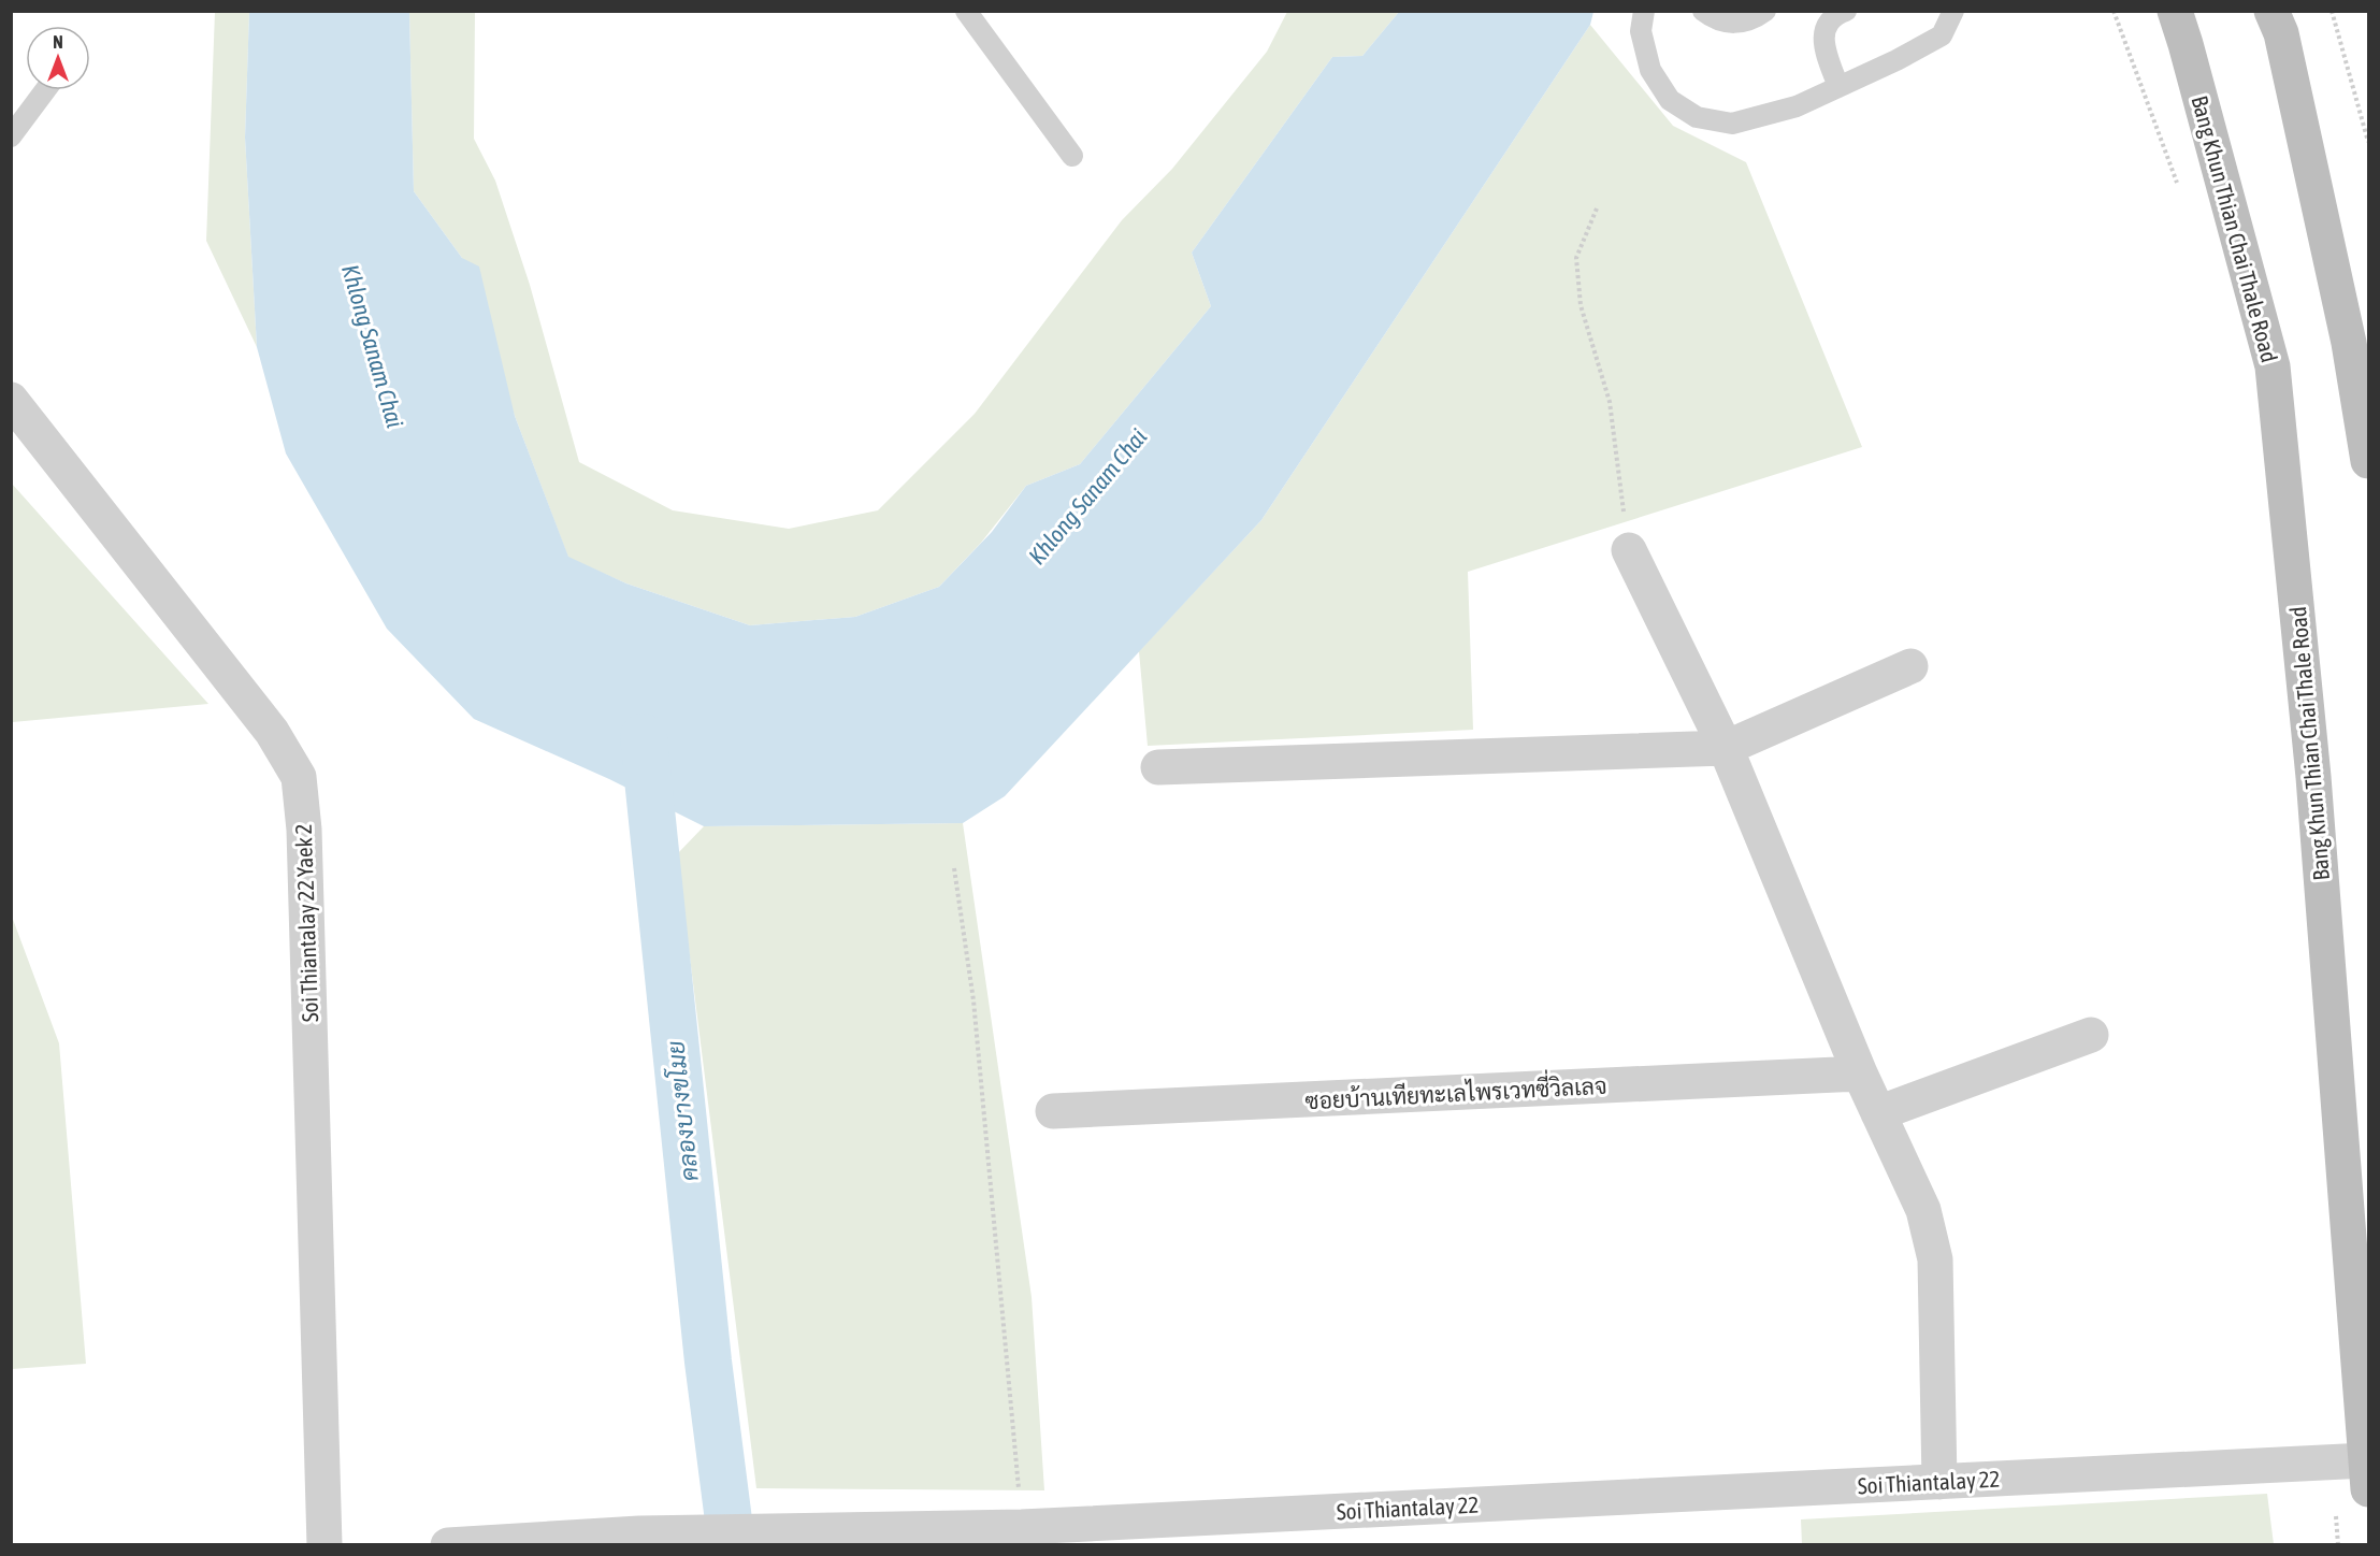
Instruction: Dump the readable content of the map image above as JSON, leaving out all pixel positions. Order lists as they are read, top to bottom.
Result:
{
  "streets": {
    "main road": ["Bang Khun Thian Chai Thale Road"],
    "street": ["Soi Thiantalay 22 Yaek 2", "ซอยบ้านเทียทะเลไพรเวทซี่วิลเลจ", "Soi Thiantalay 22"]
  },
  "crossings": [
    ["Bang Khun Thian Chai Thale Road", "Soi Thiantalay 22"]
  ],
  "water": ["Khlong Sanam Chai", "คลองบางขโมย"],
  "north": "top"
}
